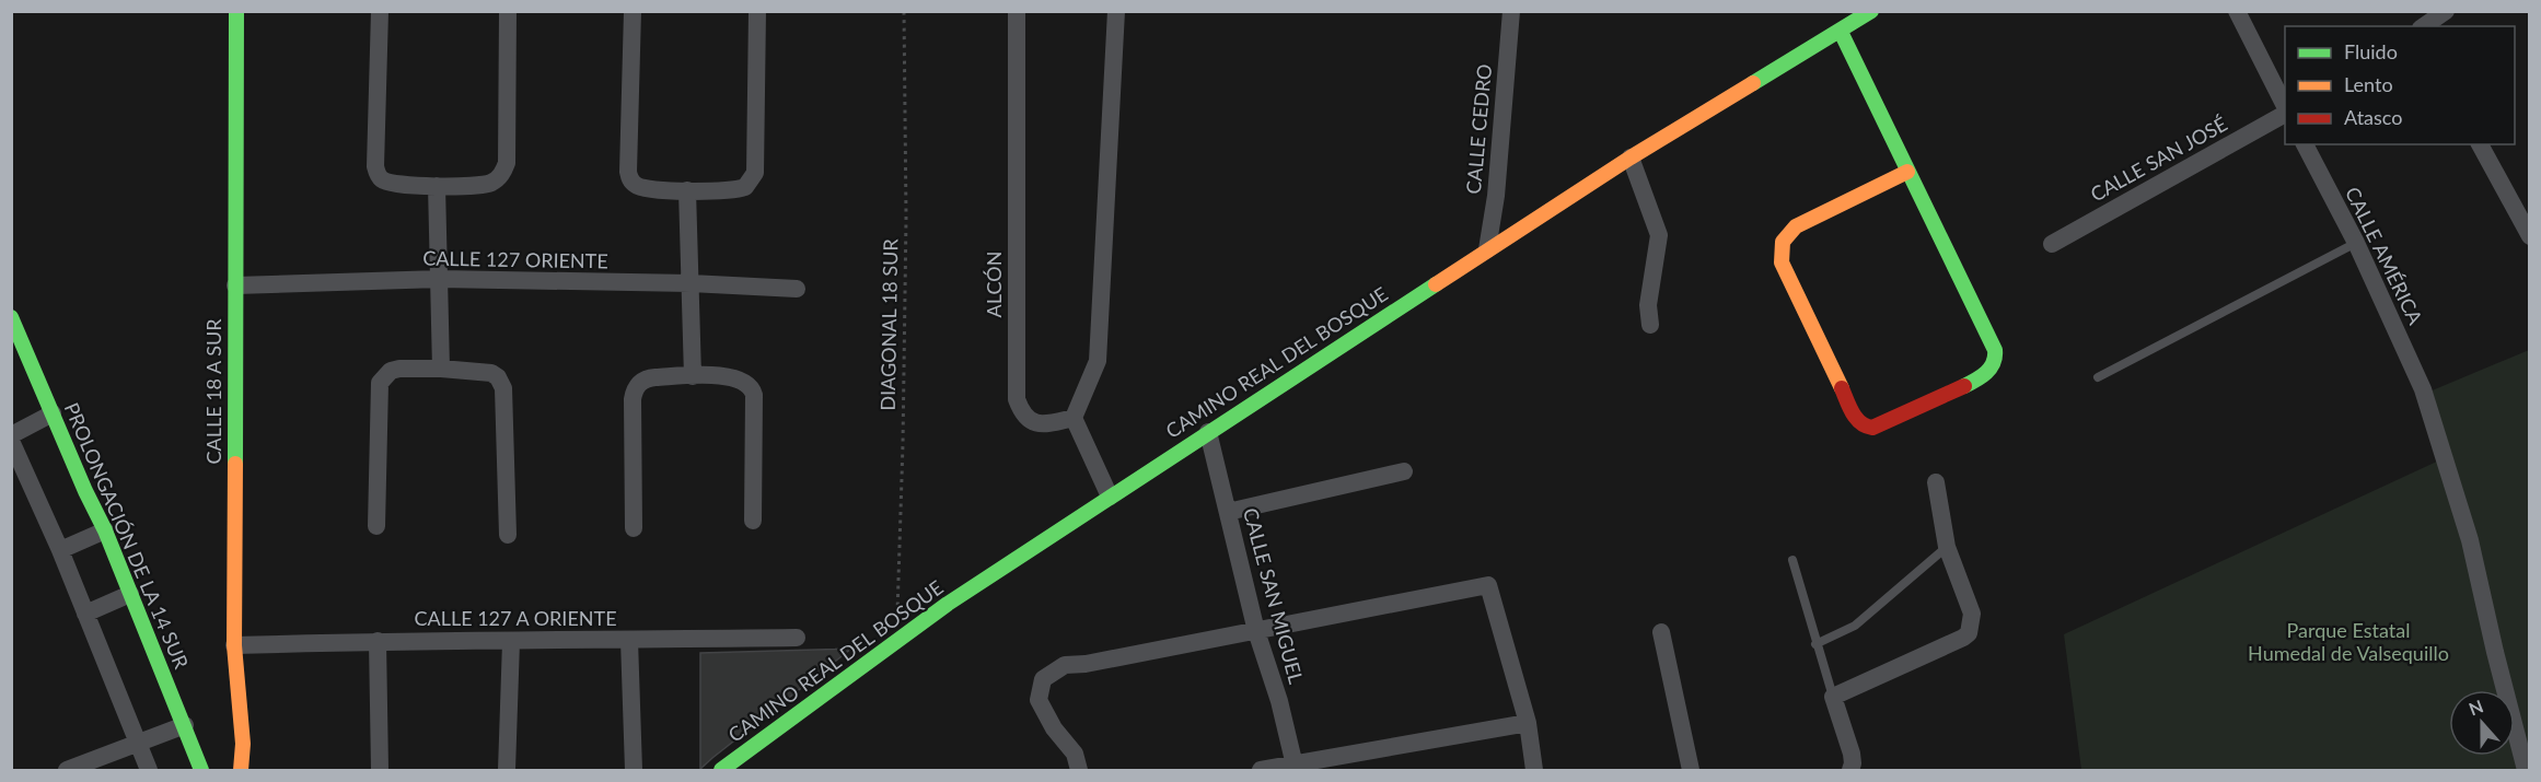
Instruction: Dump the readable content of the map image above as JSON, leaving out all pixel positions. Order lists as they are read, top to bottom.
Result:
{
  "streets": {
    "street": [
      "CALLE CEDRO",
      "CALLE SAN JOSÉ",
      "CALLE AMÉRICA",
      "CALLE 127 ORIENTE",
      "ALCÓN",
      "CAMINO REAL DEL BOSQUE",
      "CALLE 18 A SUR",
      "PROLONGACIÓN DE LA 14 SUR",
      "CALLE SAN MIGUEL",
      "CALLE 127 A ORIENTE"
    ],
    "path": ["DIAGONAL 18 SUR"]
  },
  "crossings": [
    ["CALLE CEDRO", "CAMINO REAL DEL BOSQUE"],
    ["CALLE 127 ORIENTE", "CALLE 18 A SUR"],
    ["DIAGONAL 18 SUR", "CAMINO REAL DEL BOSQUE"],
    ["CAMINO REAL DEL BOSQUE", "CALLE SAN MIGUEL"],
    ["CALLE 18 A SUR", "CALLE 127 A ORIENTE"]
  ],
  "parks": ["Parque Estatal Humedal de Valsequillo"],
  "legend": ["Fluido", "Lento", "Atasco"],
  "north": "top"
}
